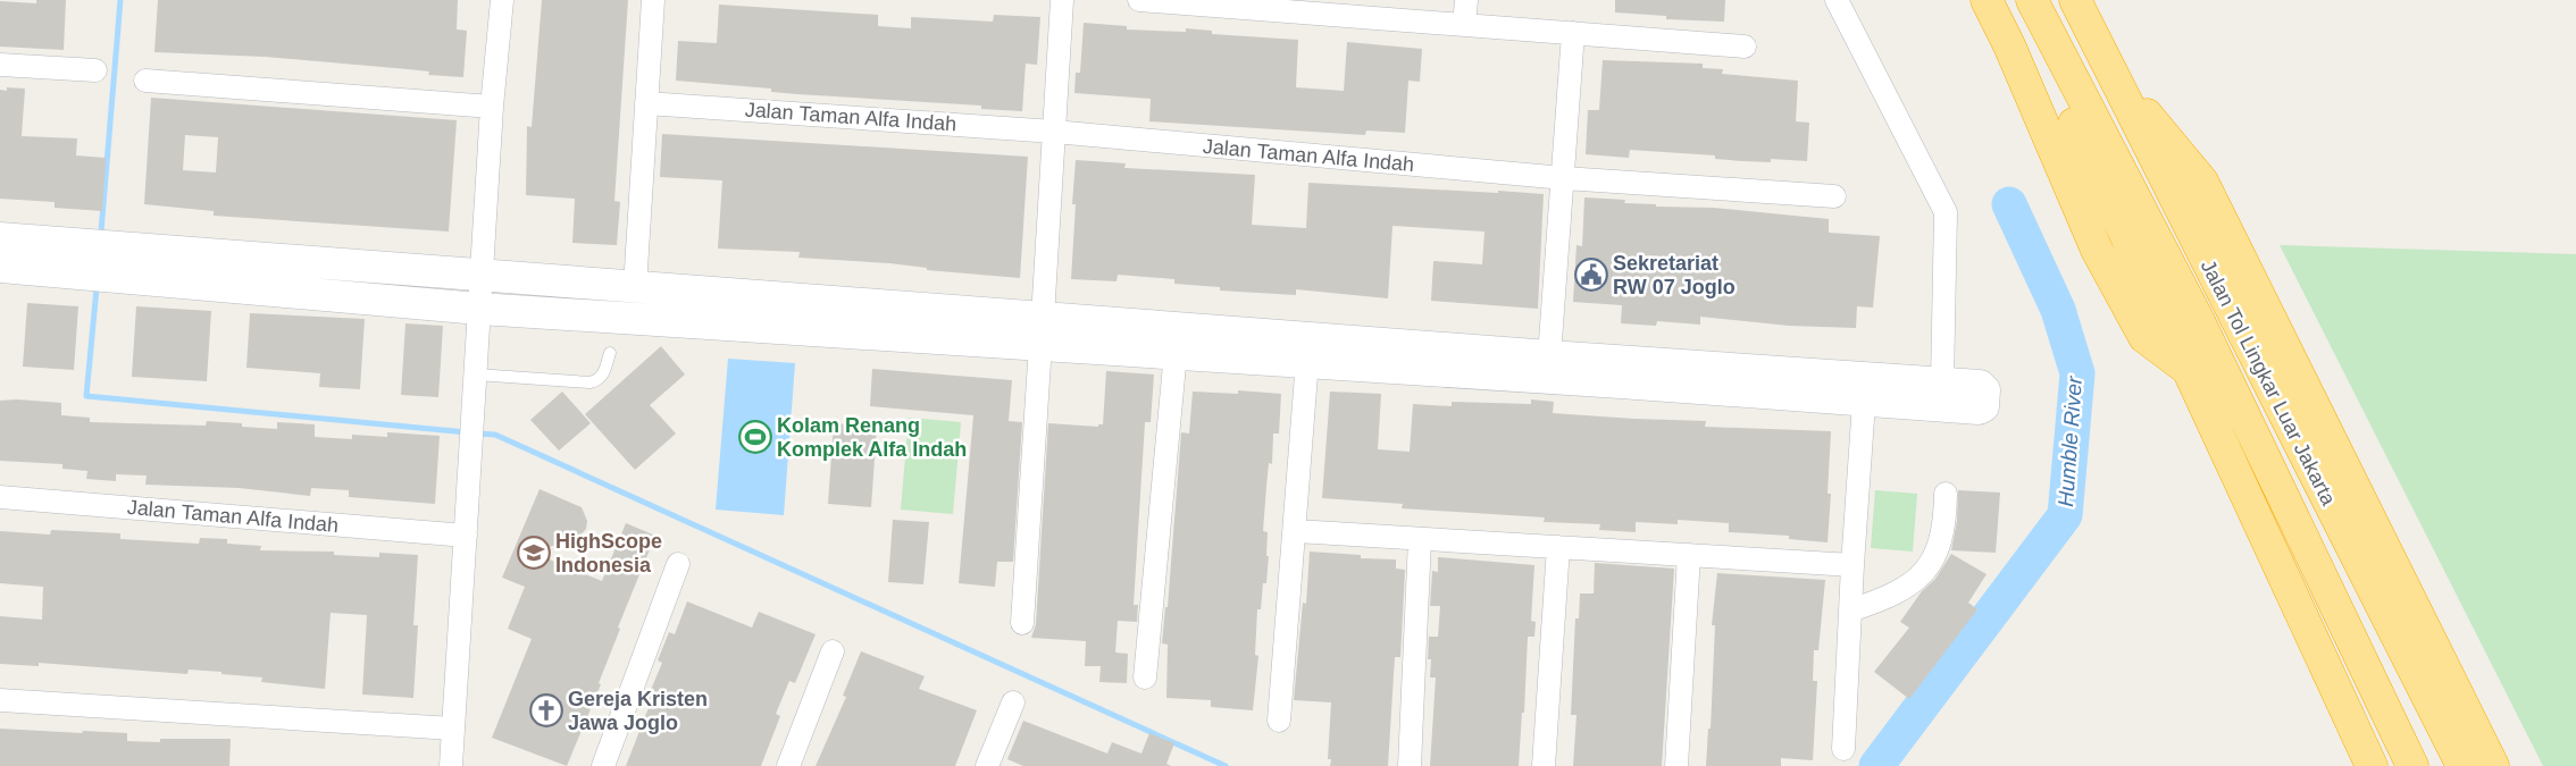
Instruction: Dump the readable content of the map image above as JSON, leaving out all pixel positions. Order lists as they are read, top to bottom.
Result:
{
  "streets": {
    "highway": ["Jalan Tol Lingkar Luar Jakarta"],
    "street": ["Jalan Taman Alfa Indah"]
  },
  "water": ["Humble River"],
  "places": {
    "public building": ["Sekretariat RW 07 Joglo"],
    "sports": ["Kolam Renang Komplek Alfa Indah"],
    "school or university": ["HighScope Indonesia"],
    "church": ["Gereja Kristen Jawa Joglo"]
  }
}
